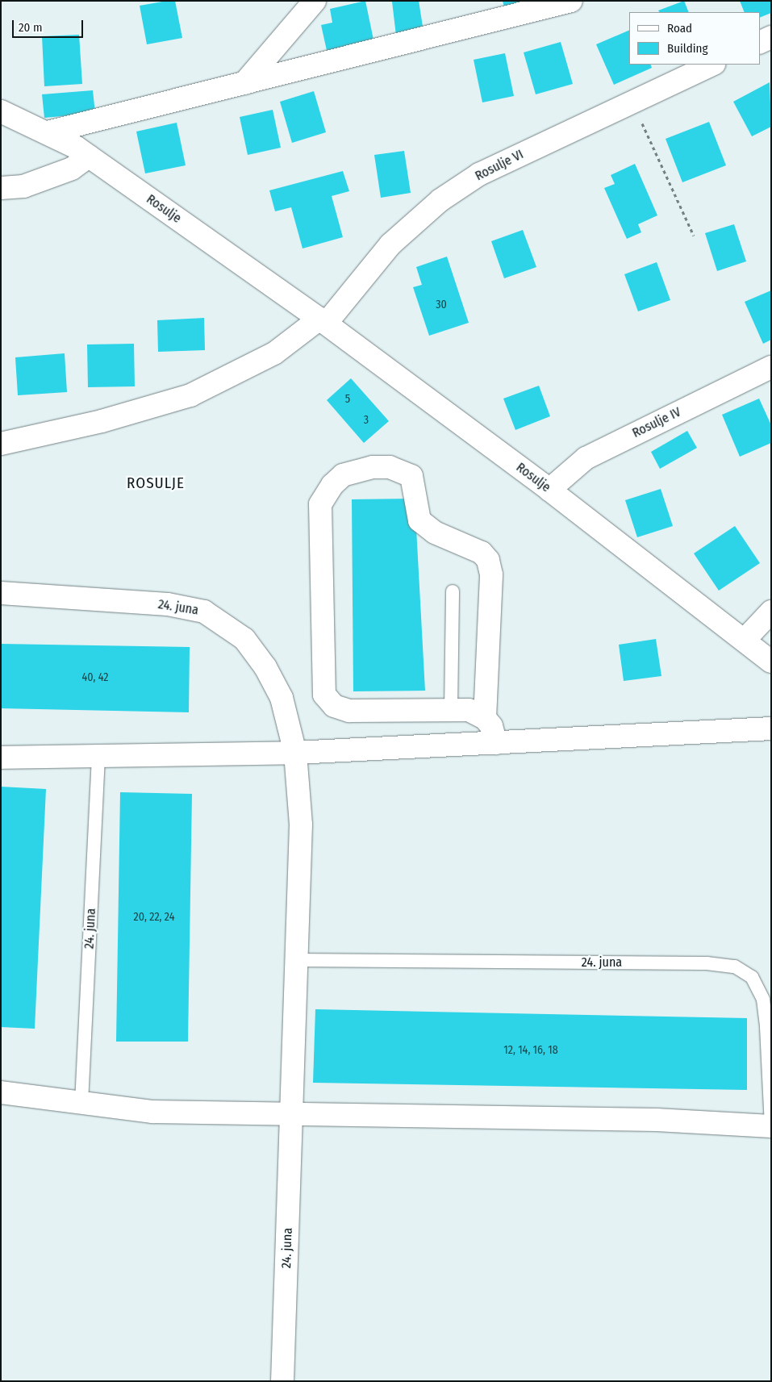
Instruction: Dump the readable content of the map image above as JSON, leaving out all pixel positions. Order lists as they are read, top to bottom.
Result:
{
  "streets": {
    "street": [
      "Rosulje VI",
      "Rosulje",
      "Rosulje IV",
      "24. juna"
    ]
  },
  "crossings": [
    ["Rosulje VI", "Rosulje"],
    ["Rosulje", "Rosulje IV"]
  ],
  "districts": ["ROSULJE"],
  "house_numbers": [
    "30",
    "5",
    "3",
    "40, 42",
    "20, 22, 24",
    "12, 14, 16, 18"
  ],
  "legend": ["Road", "Building"],
  "scale_bar": "20 m"
}
